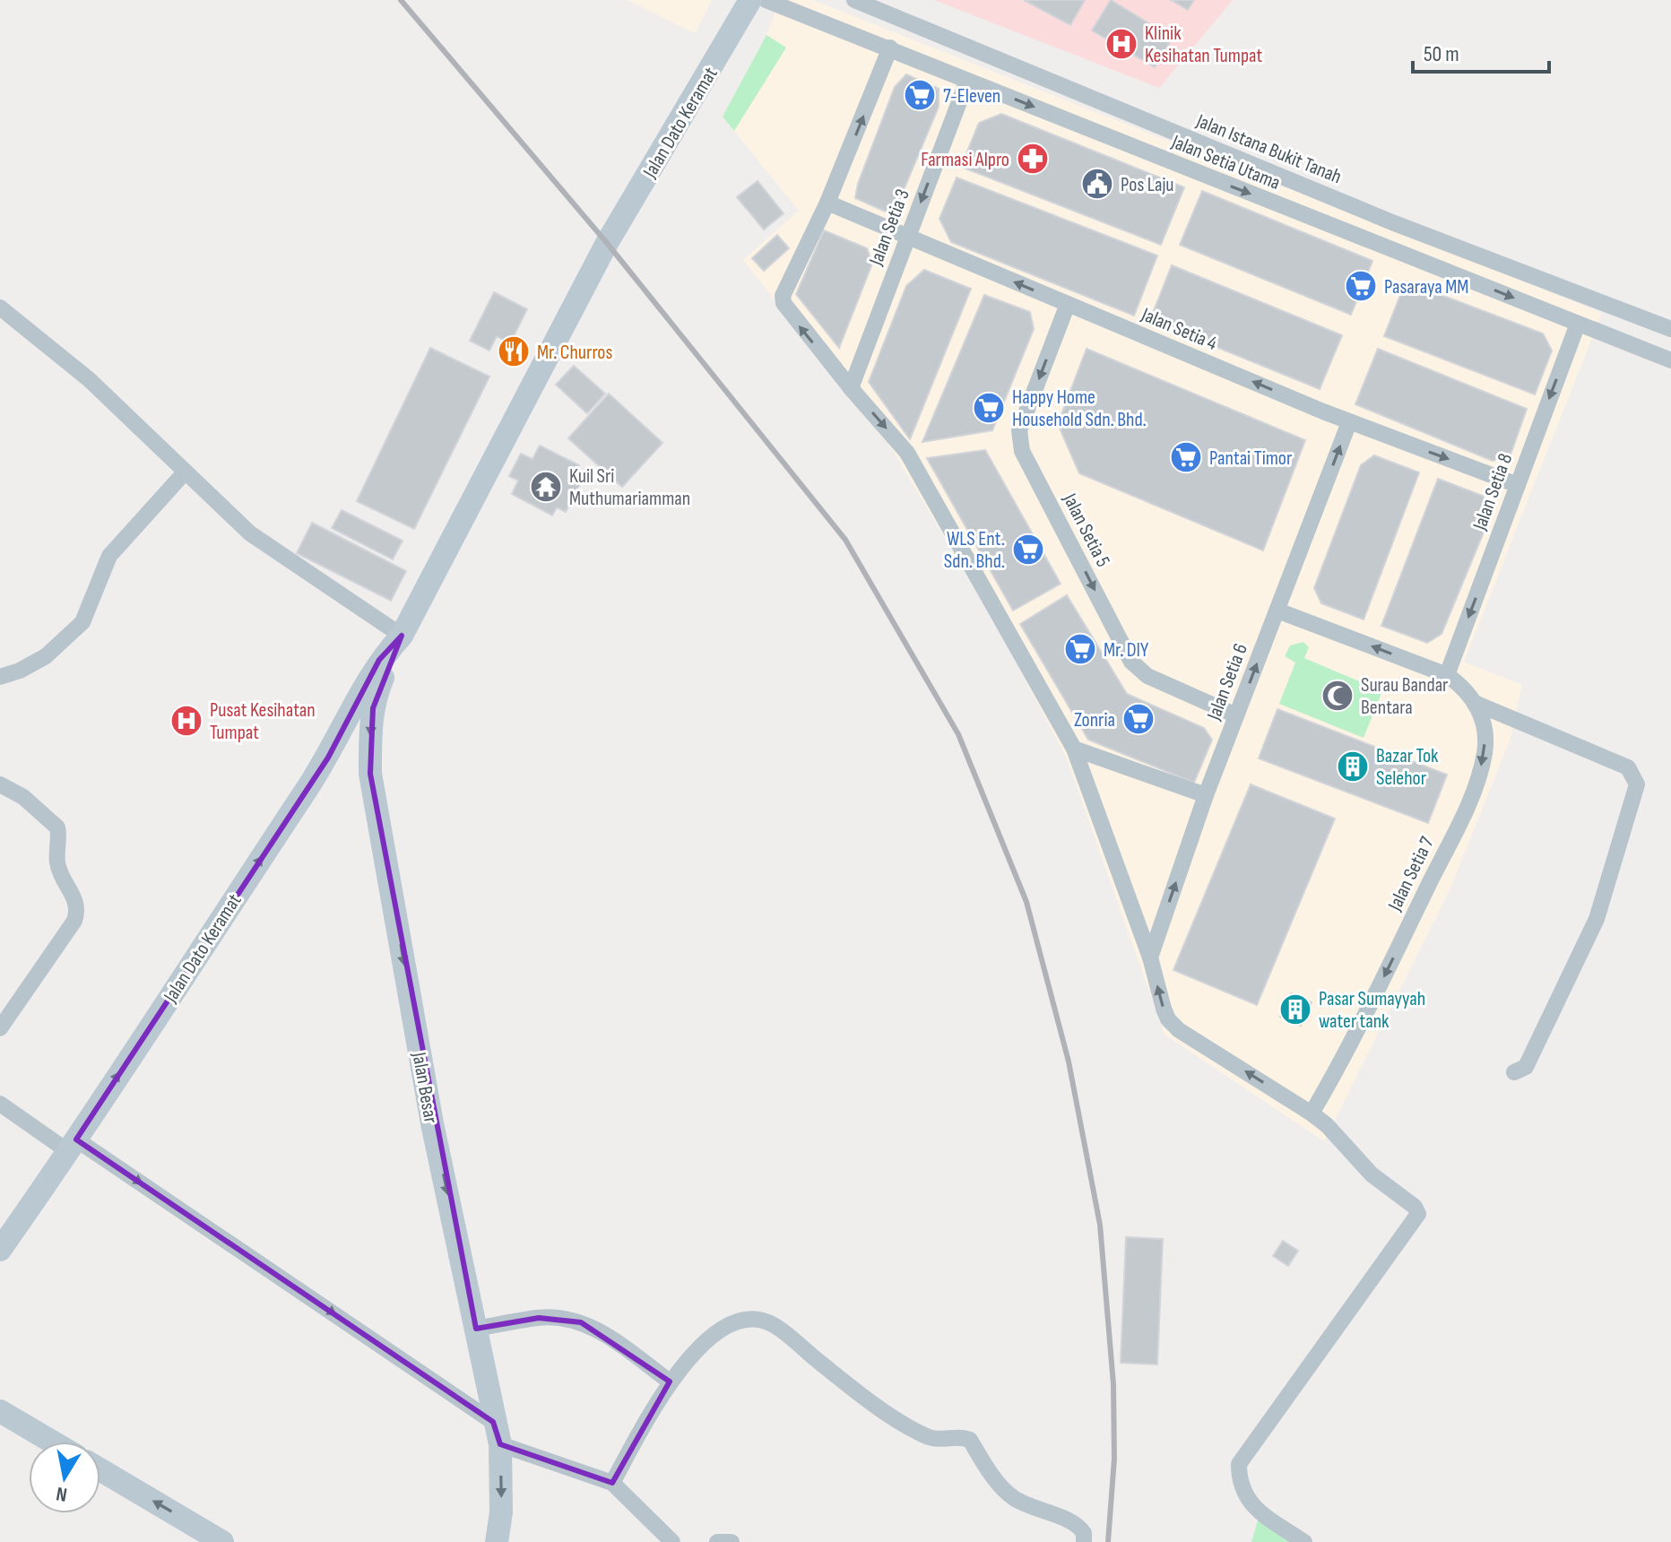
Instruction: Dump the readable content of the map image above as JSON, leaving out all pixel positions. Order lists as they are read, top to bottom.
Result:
{
  "streets": {
    "street": [
      "Jalan Dato Keramat",
      "Jalan Istana Bukit Tanah",
      "Jalan Setia Utama",
      "Jalan Setia 3",
      "Jalan Setia 4",
      "Jalan Setia 8",
      "Jalan Setia 5",
      "Jalan Setia 6",
      "Jalan Setia 7",
      "Jalan Besar"
    ]
  },
  "crossings": [
    ["Jalan Dato Keramat", "Jalan Setia Utama"],
    ["Jalan Dato Keramat", "Jalan Besar"],
    ["Jalan Setia Utama", "Jalan Setia 3"],
    ["Jalan Setia Utama", "Jalan Setia 8"],
    ["Jalan Setia 3", "Jalan Setia 4"],
    ["Jalan Setia 4", "Jalan Setia 8"],
    ["Jalan Setia 4", "Jalan Setia 5"],
    ["Jalan Setia 4", "Jalan Setia 6"],
    ["Jalan Setia 8", "Jalan Setia 7"],
    ["Jalan Setia 5", "Jalan Setia 6"],
    ["Jalan Setia 6", "Jalan Setia 7"]
  ],
  "one_way": [
    "Jalan Setia Utama",
    "Jalan Setia 8",
    "Jalan Setia 6",
    "Jalan Besar"
  ],
  "places": {
    "hospital": ["Klinik Kesihatan Tumpat", "Pusat Kesihatan Tumpat"],
    "supermarket": [
      "7-Eleven",
      "Pasaraya MM",
      "Happy Home Household Sdn. Bhd.",
      "Pantai Timor",
      "WLS Ent. Sdn. Bhd.",
      "Mr. DIY",
      "Zonria"
    ],
    "pharmacy": ["Farmasi Alpro"],
    "public building": ["Pos Laju"],
    "restaurant": ["Mr. Churros"],
    "temple": ["Kuil Sri Muthumariamman"],
    "mosque": ["Surau Bandar Bentara"],
    "building": ["Bazar Tok Selehor", "Pasar Sumayyah water tank"]
  },
  "scale_bar": "50 m",
  "north": "bottom"
}
